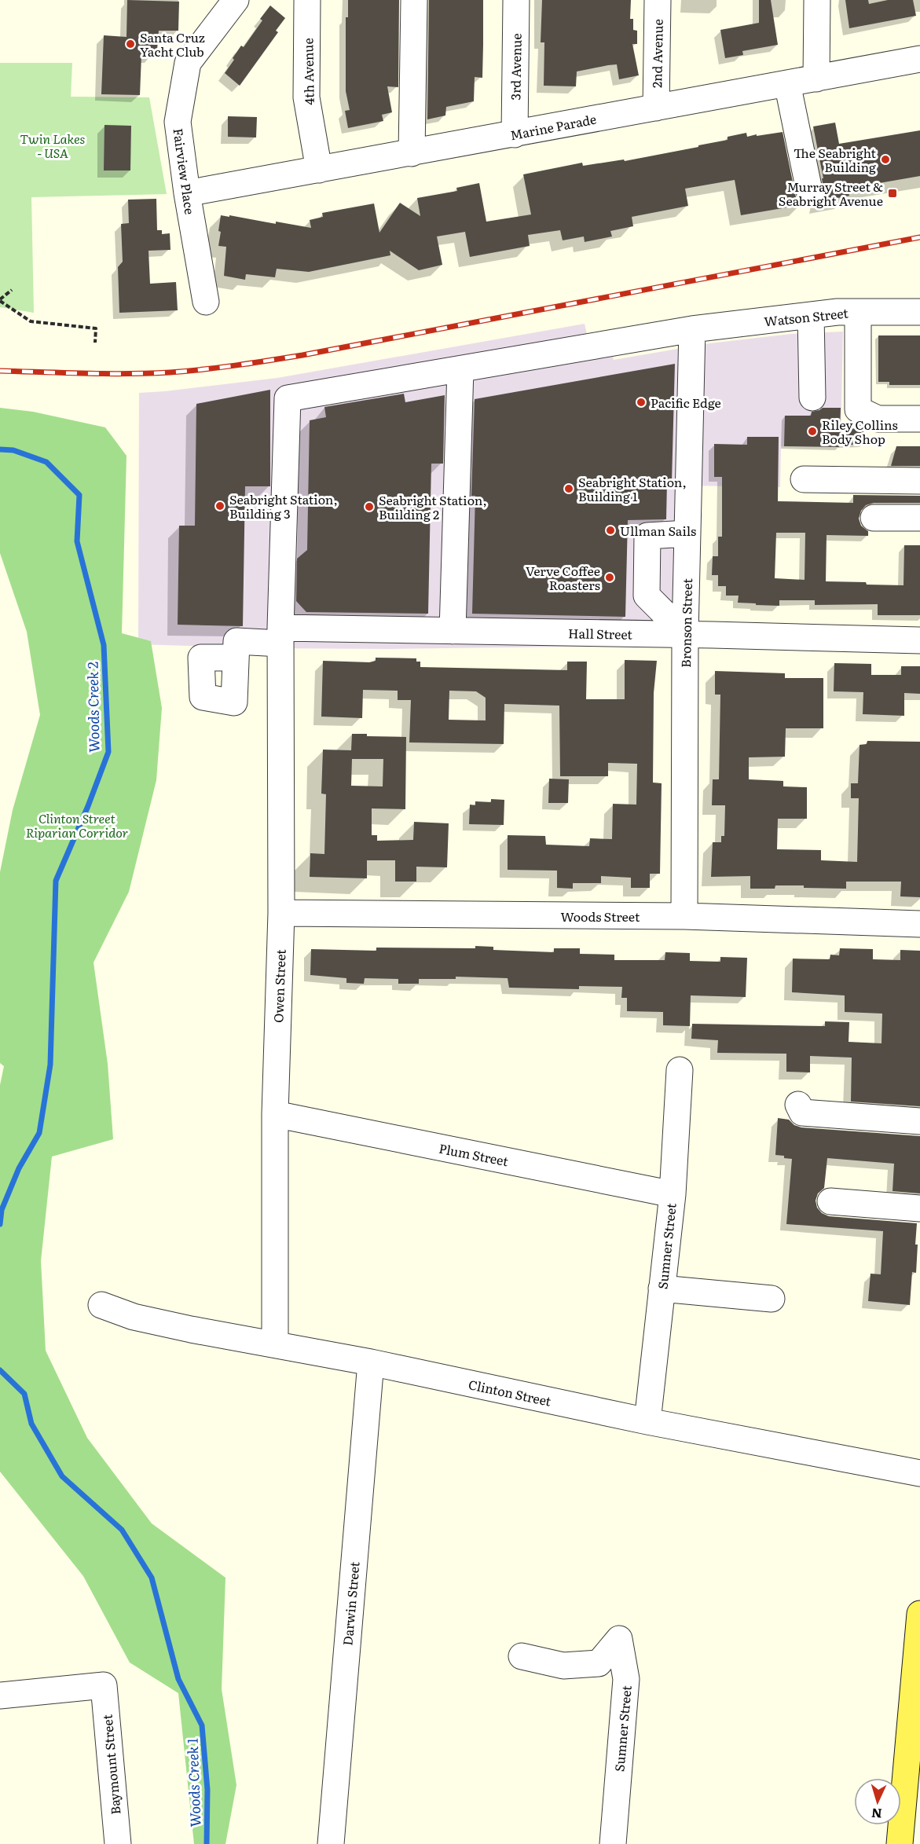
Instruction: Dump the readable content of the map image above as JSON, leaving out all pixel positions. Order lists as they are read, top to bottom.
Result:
{
  "streets": {
    "street": [
      "2nd Avenue",
      "3rd Avenue",
      "4th Avenue",
      "Marine Parade",
      "Fairview Place",
      "Watson Street",
      "Bronson Street",
      "Hall Street",
      "Woods Street",
      "Owen Street",
      "Plum Street",
      "Sumner Street",
      "Clinton Street",
      "Darwin Street",
      "Baymount Street"
    ]
  },
  "crossings": [
    ["2nd Avenue", "Marine Parade"],
    ["3rd Avenue", "Marine Parade"],
    ["4th Avenue", "Marine Parade"],
    ["Marine Parade", "Fairview Place"],
    ["Watson Street", "Bronson Street"],
    ["Watson Street", "Owen Street"],
    ["Bronson Street", "Hall Street"],
    ["Bronson Street", "Woods Street"],
    ["Hall Street", "Owen Street"],
    ["Woods Street", "Owen Street"],
    ["Owen Street", "Plum Street"],
    ["Owen Street", "Clinton Street"],
    ["Plum Street", "Sumner Street"],
    ["Sumner Street", "Clinton Street"],
    ["Clinton Street", "Darwin Street"]
  ],
  "water": ["Woods Creek 2", "Woods Creek 1"],
  "parks": ["Twin Lakes - USA", "Clinton Street Riparian Corridor"],
  "places": {
    "other": [
      "Santa Cruz Yacht Club",
      "The Seabright Building",
      "Pacific Edge",
      "Riley Collins Body Shop",
      "Seabright Station, Building 1",
      "Seabright Station, Building 3",
      "Seabright Station, Building 2",
      "Ullman Sails",
      "Verve Coffee Roasters"
    ],
    "transit": ["Murray Street & Seabright Avenue"]
  },
  "north": "bottom"
}
